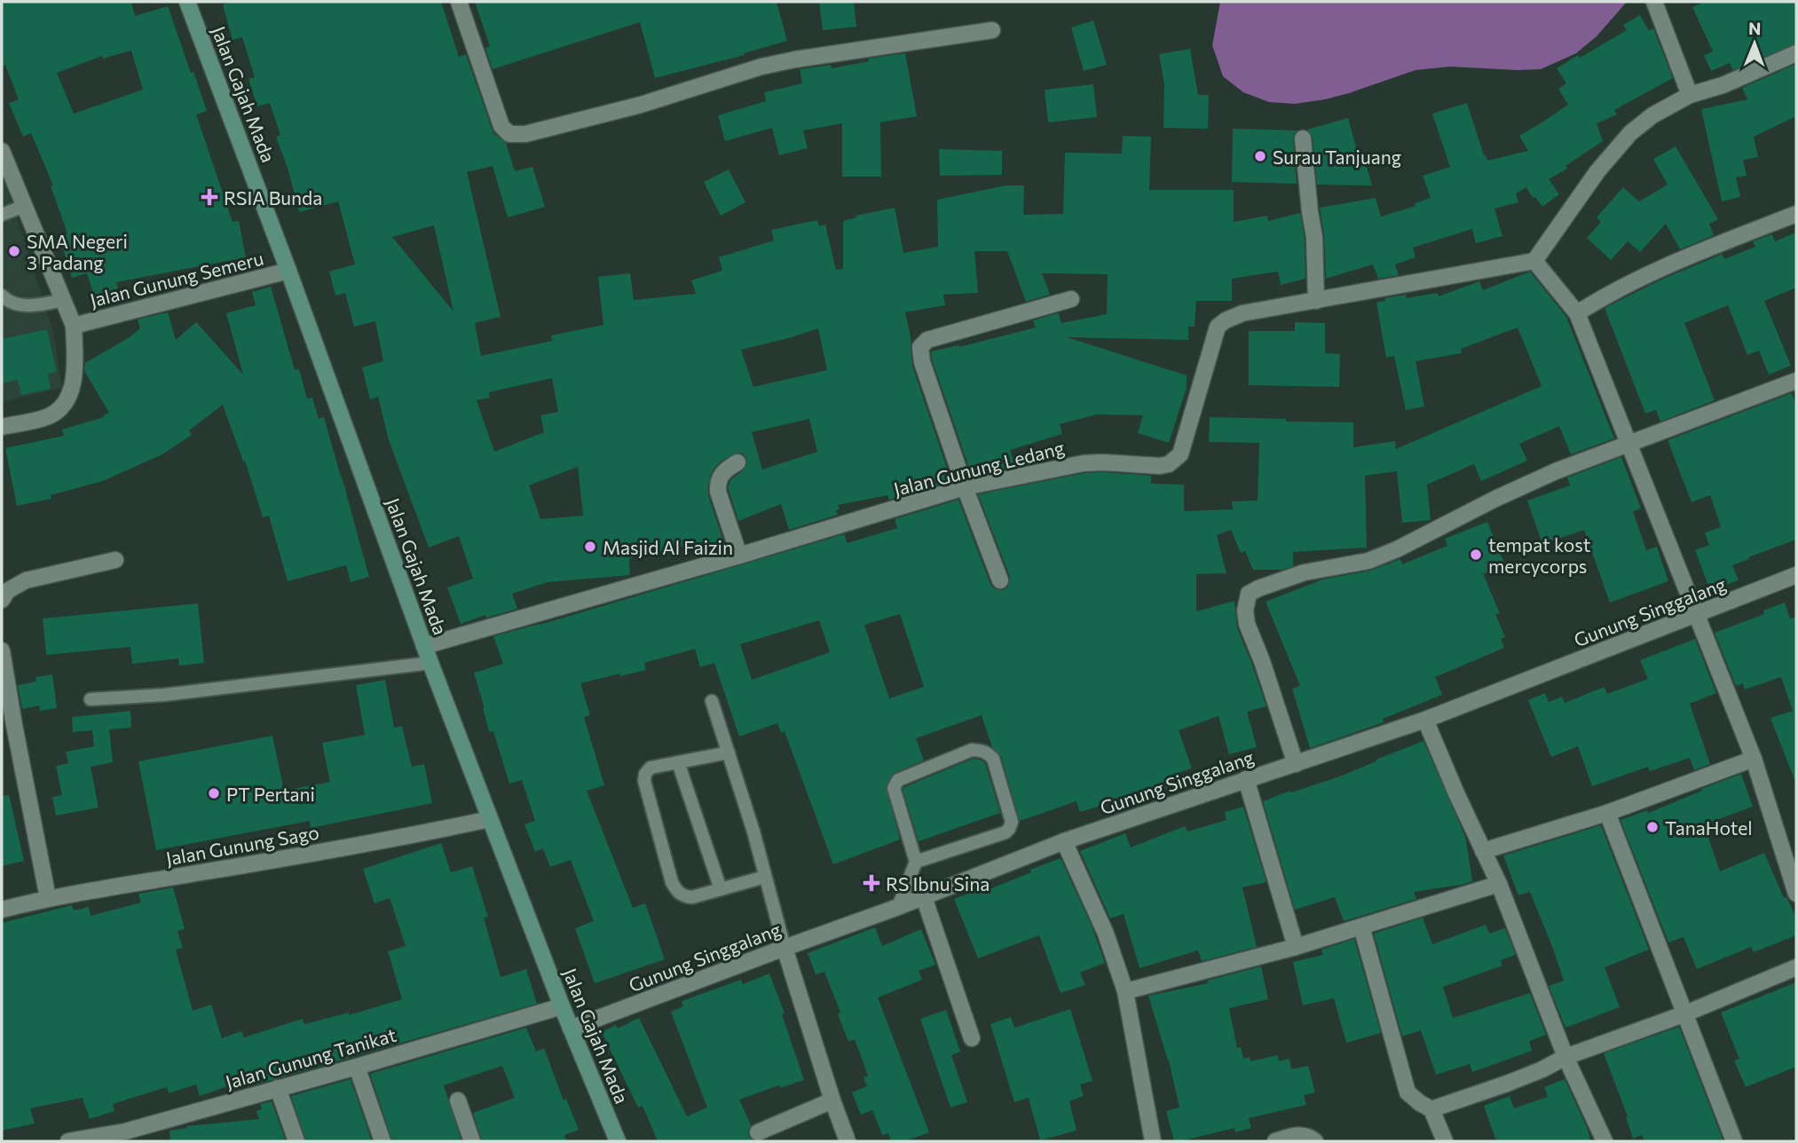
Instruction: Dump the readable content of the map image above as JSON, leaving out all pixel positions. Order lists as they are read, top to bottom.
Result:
{
  "streets": {
    "main road": ["Jalan Gajah Mada"],
    "street": [
      "Jalan Gunung Semeru",
      "Jalan Gunung Ledang",
      "Gunung Singgalang",
      "Jalan Gunung Sago",
      "Jalan Gunung Tanikat"
    ]
  },
  "crossings": [
    ["Jalan Gajah Mada", "Jalan Gunung Semeru"],
    ["Jalan Gajah Mada", "Jalan Gunung Ledang"],
    ["Jalan Gajah Mada", "Gunung Singgalang"],
    ["Jalan Gajah Mada", "Jalan Gunung Sago"],
    ["Jalan Gajah Mada", "Jalan Gunung Tanikat"]
  ],
  "places": {
    "other": [
      "Surau Tanjuang",
      "SMA Negeri 3 Padang",
      "Masjid Al Faizin",
      "tempat kost mercycorps",
      "PT Pertani",
      "TanaHotel"
    ],
    "health": ["RSIA Bunda", "RS Ibnu Sina"]
  },
  "north": "top"
}
